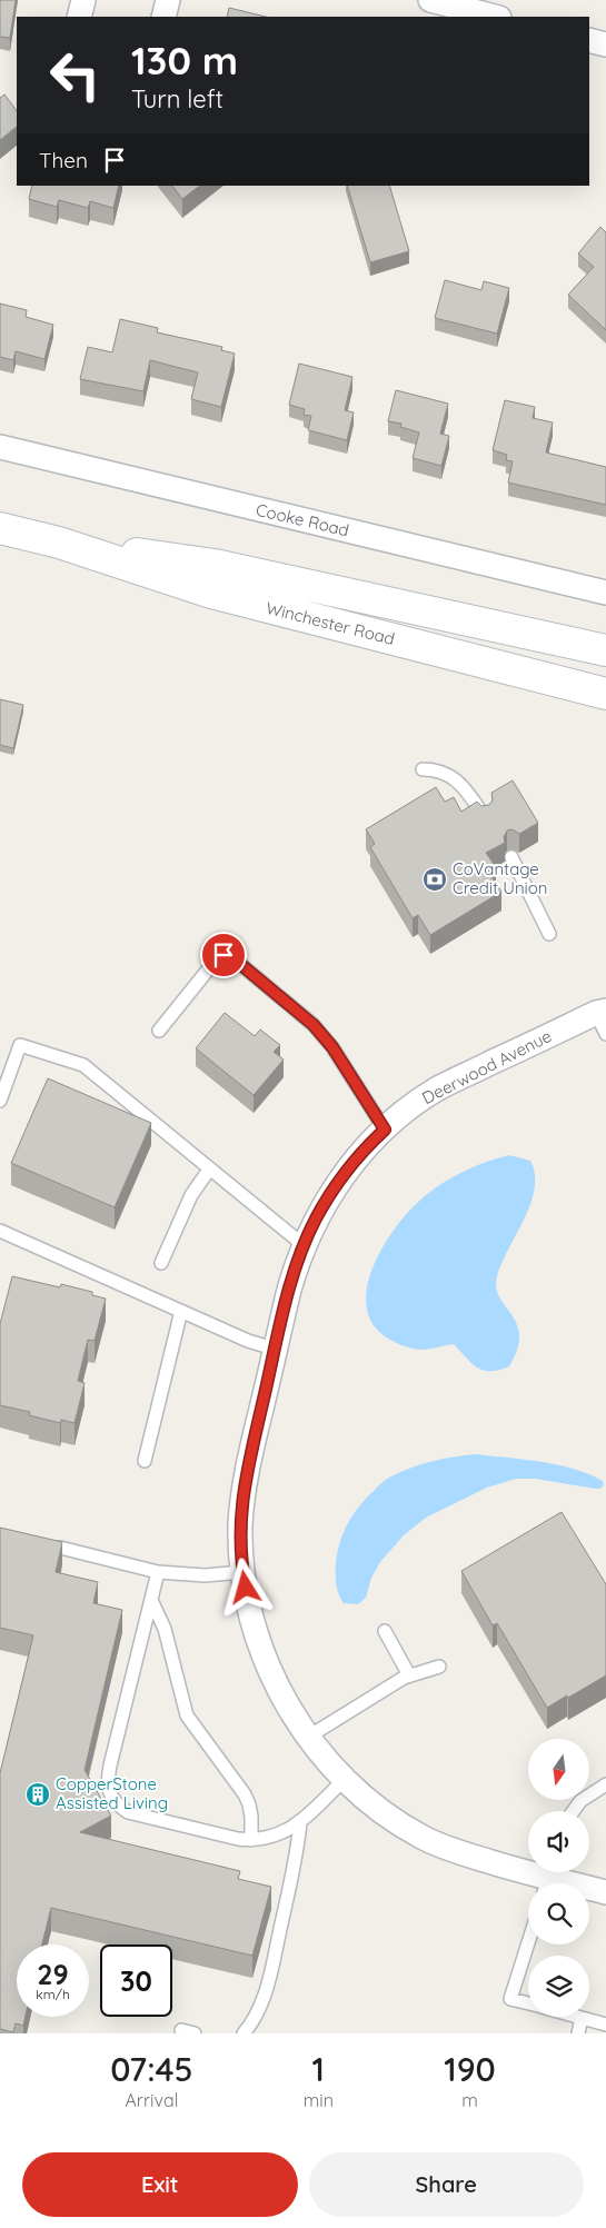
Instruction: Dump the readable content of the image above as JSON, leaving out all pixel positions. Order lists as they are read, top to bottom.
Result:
{
  "streets": {
    "main road": ["Winchester Road"],
    "street": ["Cooke Road", "Deerwood Avenue"]
  },
  "places": {
    "bank": ["CoVantage Credit Union"],
    "building": ["CopperStone Assisted Living"]
  },
  "north": "bottom",
  "page": {
    "turn": ["130 m", "Turn left"],
    "then": "Then",
    "speed": "29 km/h",
    "limit": "30",
    "eta": [
      "07:45",
      "Arrival",
      "1",
      "min",
      "190",
      "m"
    ],
    "buttons": ["Exit", "Share"]
  }
}
